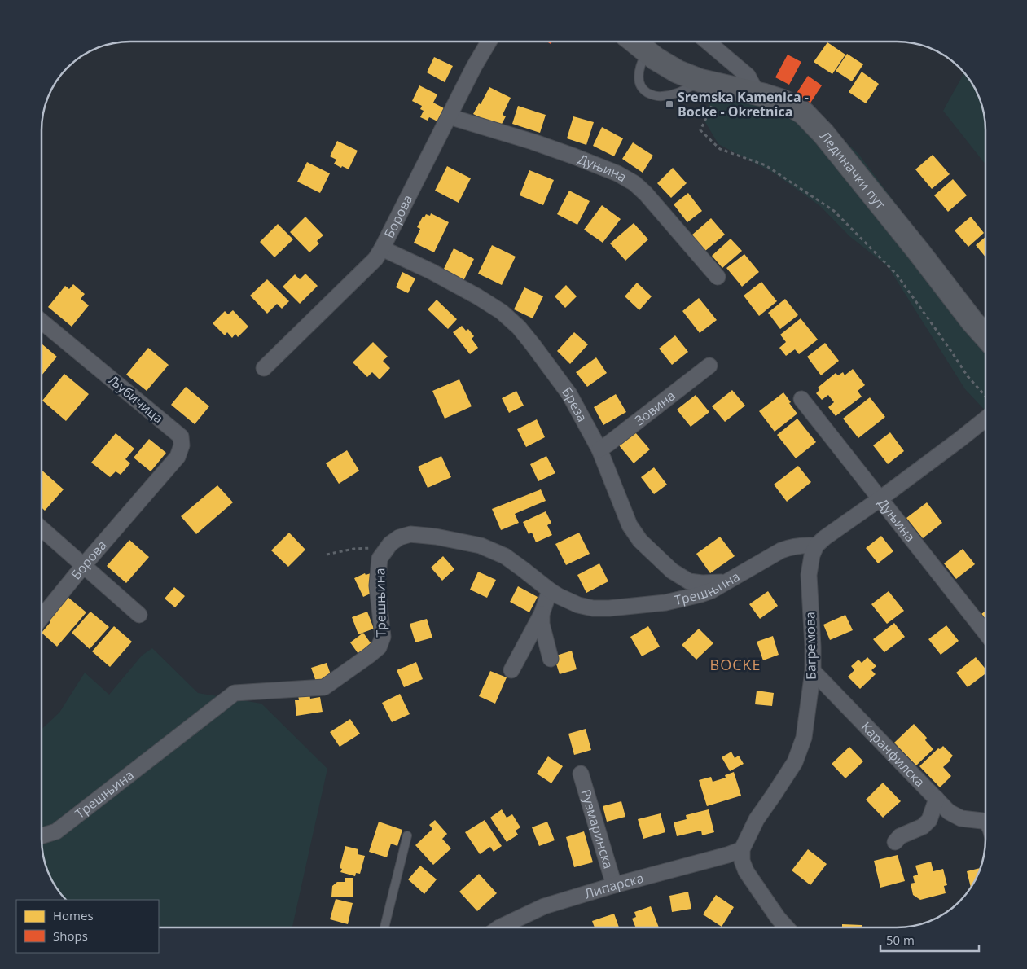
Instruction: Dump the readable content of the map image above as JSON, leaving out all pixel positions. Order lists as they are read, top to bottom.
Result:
{
  "streets": {
    "main road": ["Лединачки пут"],
    "street": [
      "Дуњина",
      "Борова",
      "Љубичица",
      "Бреза",
      "Зовина",
      "Трешњина",
      "Багремова",
      "Каранфилска",
      "Рузмаринска",
      "Липарска"
    ]
  },
  "crossings": [
    ["Дуњина", "Борова"],
    ["Борова", "Љубичица"],
    ["Борова", "Бреза"],
    ["Бреза", "Зовина"],
    ["Бреза", "Трешњина"],
    ["Трешњина", "Багремова"],
    ["Багремова", "Каранфилска"],
    ["Багремова", "Липарска"],
    ["Рузмаринска", "Липарска"]
  ],
  "districts": ["BOCKE"],
  "places": {
    "transit": ["Sremska Kamenica - Bocke - Okretnica"]
  },
  "legend": ["Homes", "Shops"],
  "scale_bar": "50 m"
}
